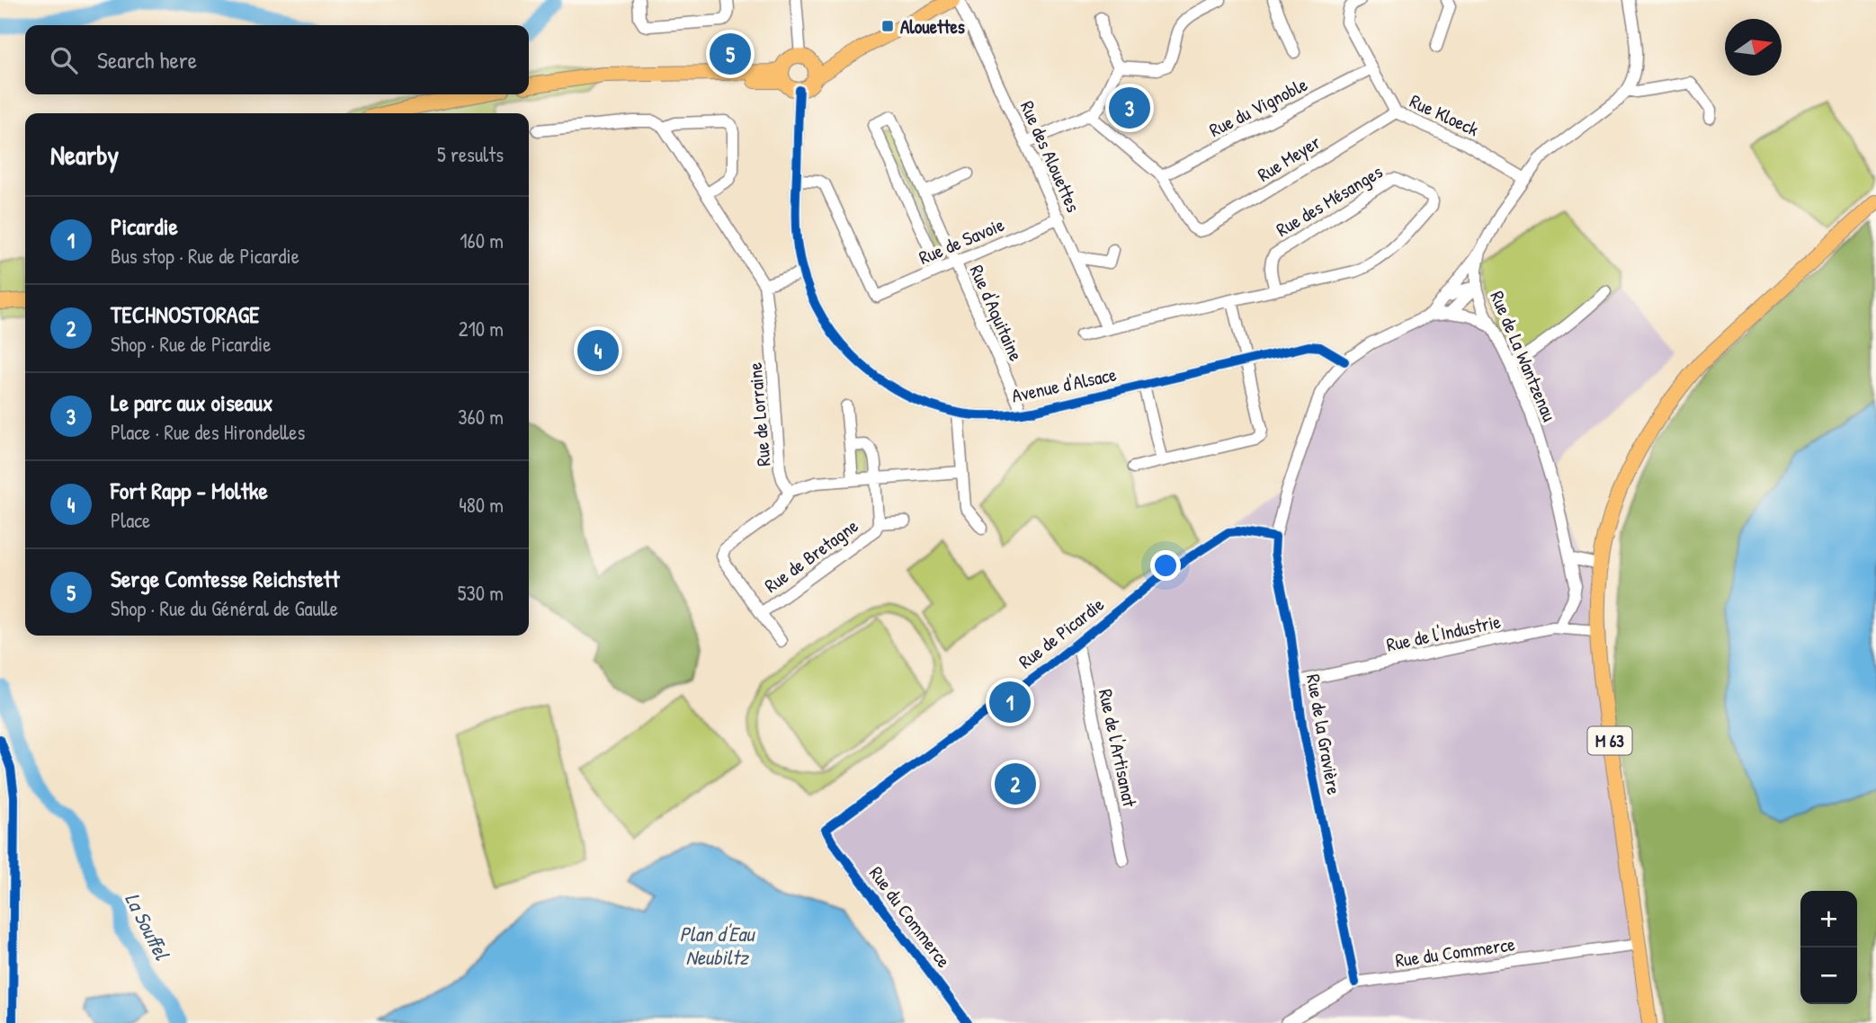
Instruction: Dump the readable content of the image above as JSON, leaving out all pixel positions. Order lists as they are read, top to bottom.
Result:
{
  "streets": {
    "main road": ["M 63"],
    "street": [
      "Rue du Vignoble",
      "Rue Kloeck",
      "Rue des Alouettes",
      "Rue Meyer",
      "Rue des Mésanges",
      "Rue de Savoie",
      "Rue d'Aquitaine",
      "Rue de La Wantzenau",
      "Avenue d'Alsace",
      "Rue de Lorraine",
      "Rue de Bretagne",
      "Rue de Picardie",
      "Rue de l'Industrie",
      "Rue de la Gravière",
      "Rue de l'Artisanat",
      "Rue du Commerce"
    ]
  },
  "crossings": [
    ["Rue du Vignoble", "Rue Kloeck"],
    ["Rue du Vignoble", "Rue Meyer"],
    ["Rue Kloeck", "Rue Meyer"],
    ["Rue Kloeck", "Rue de La Wantzenau"],
    ["Rue des Alouettes", "Rue des Mésanges"],
    ["Rue des Alouettes", "Rue de Savoie"],
    ["Rue de Savoie", "Rue d'Aquitaine"],
    ["Rue de Savoie", "Avenue d'Alsace"],
    ["Rue d'Aquitaine", "Avenue d'Alsace"],
    ["Rue de La Wantzenau", "Rue de l'Industrie"],
    ["Avenue d'Alsace", "Rue de la Gravière"],
    ["Rue de Picardie", "Rue de la Gravière"],
    ["Rue de Picardie", "Rue de l'Artisanat"],
    ["Rue de Picardie", "Rue du Commerce"],
    ["Rue de l'Industrie", "Rue de la Gravière"],
    ["Rue de l'Industrie", "M 63"],
    ["Rue de la Gravière", "Rue du Commerce"],
    ["M 63", "Rue du Commerce"]
  ],
  "water": ["La Souffel", "Plan d'Eau Neubiltz"],
  "places": {
    "transit": ["Alouettes"]
  },
  "north": "right",
  "page": {
    "search": "Search here",
    "pins": [
      "5",
      "3",
      "4",
      "1",
      "2"
    ],
    "heading": ["Nearby", "5 results"],
    "list": [
      {
        "mark": "1",
        "name": "Picardie",
        "note": "Bus stop · Rue de Picardie",
        "value": "160 m"
      },
      {
        "mark": "2",
        "name": "TECHNOSTORAGE",
        "note": "Shop · Rue de Picardie",
        "value": "210 m"
      },
      {
        "mark": "3",
        "name": "Le parc aux oiseaux",
        "note": "Place · Rue des Hirondelles",
        "value": "360 m"
      },
      {
        "mark": "4",
        "name": "Fort Rapp - Moltke",
        "note": "Place",
        "value": "480 m"
      },
      {
        "mark": "5",
        "name": "Serge Comtesse Reichstett",
        "note": "Shop · Rue du Général de Gaulle",
        "value": "530 m"
      }
    ],
    "map_buttons": ["+", "−"]
  }
}
